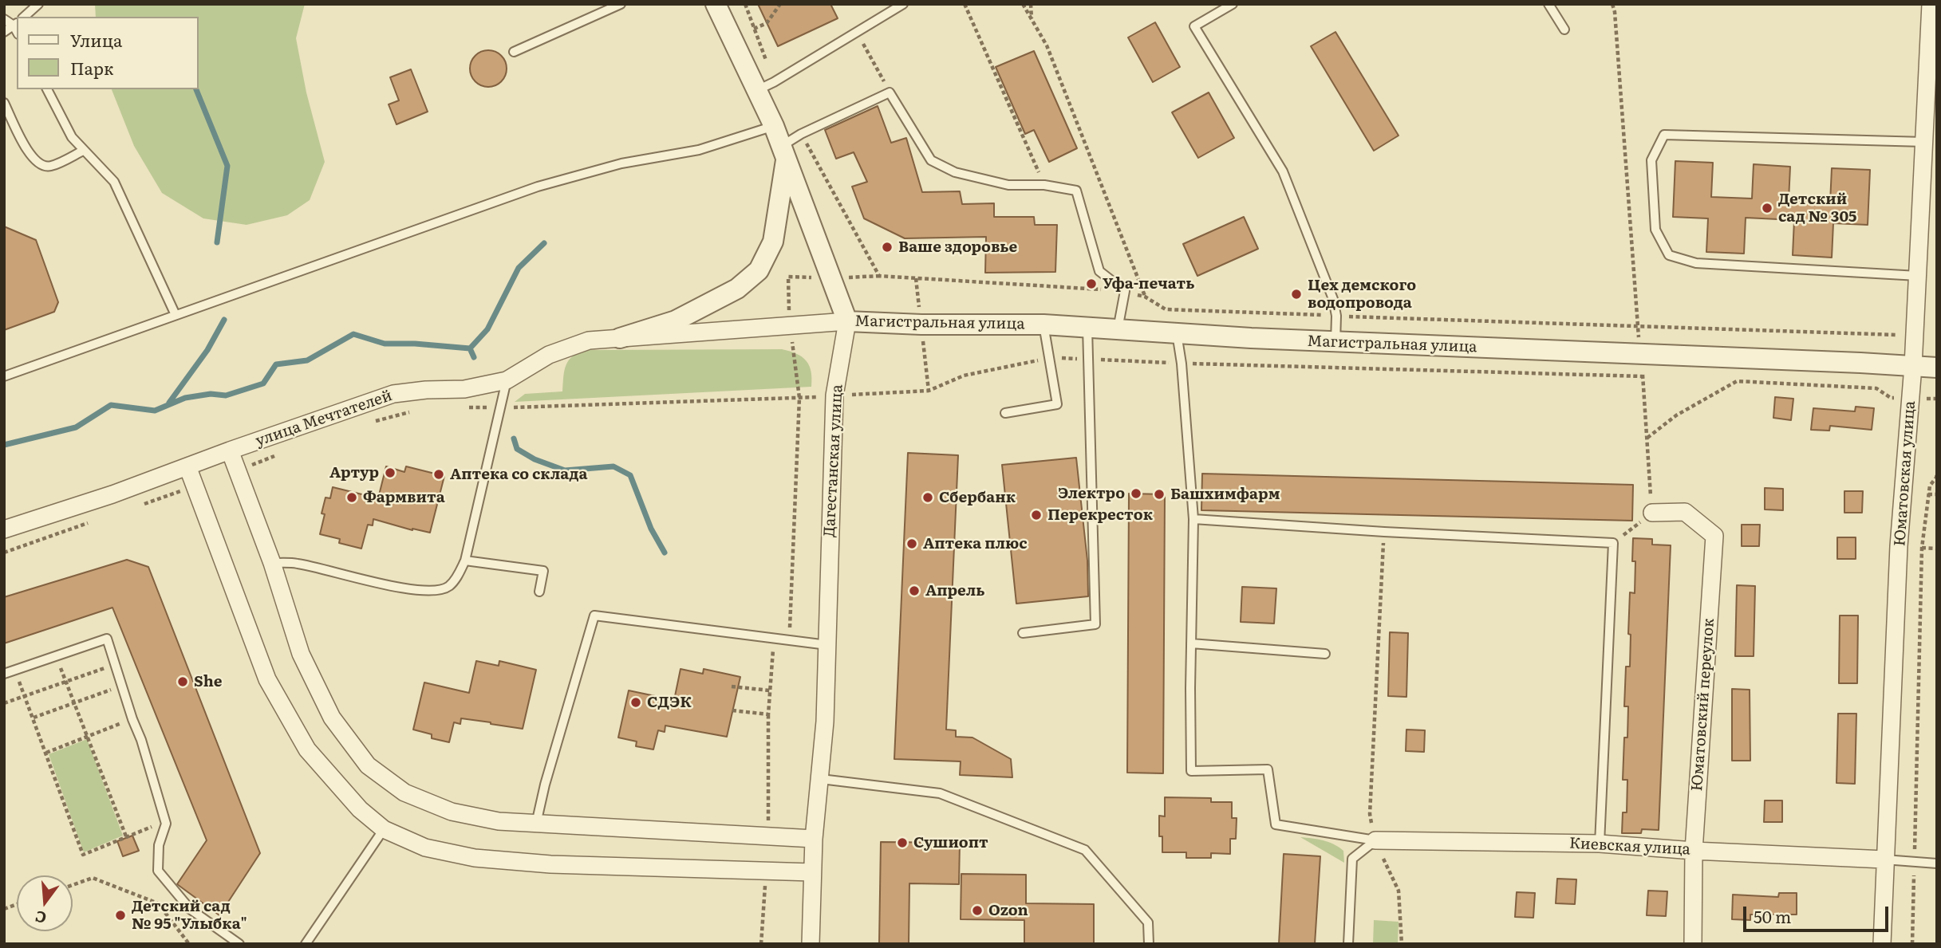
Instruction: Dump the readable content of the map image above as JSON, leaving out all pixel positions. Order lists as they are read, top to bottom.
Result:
{
  "streets": {
    "street": [
      "Магистральная улица",
      "улица Мечтателей",
      "Дагестанская улица",
      "Юматовская улица",
      "Юматовский переулок",
      "Киевская улица"
    ]
  },
  "crossings": [
    ["Магистральная улица", "улица Мечтателей"],
    ["Магистральная улица", "Дагестанская улица"],
    ["Магистральная улица", "Юматовская улица"],
    ["улица Мечтателей", "Дагестанская улица"],
    ["Юматовская улица", "Киевская улица"],
    ["Юматовский переулок", "Киевская улица"]
  ],
  "places": [
    "Детский сад № 305",
    "Ваше здоровье",
    "Уфа-печать",
    "Цех демского водопровода",
    "Артур",
    "Аптека со склада",
    "Электро",
    "Башхимфарм",
    "Фармвита",
    "Сбербанк",
    "Перекресток",
    "Аптека плюс",
    "Апрель",
    "She",
    "СДЭК",
    "Сушиопт",
    "Ozon",
    "Детский сад № 95 \"Улыбка\""
  ],
  "legend": ["Улица", "Парк"],
  "scale_bar": "50 m",
  "north": "bottom"
}
